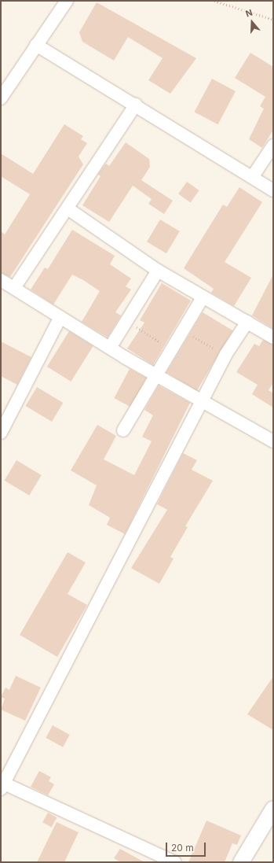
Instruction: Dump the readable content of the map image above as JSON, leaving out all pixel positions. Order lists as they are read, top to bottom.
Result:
{
  "scale_bar": "20 m",
  "north": "top"
}
